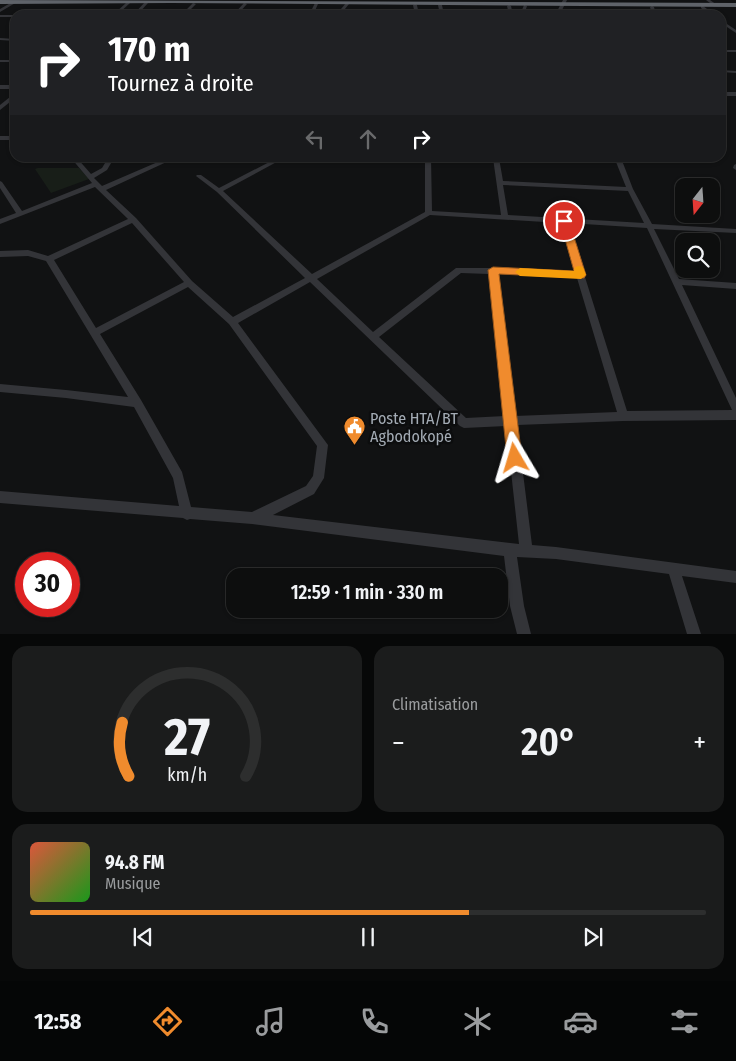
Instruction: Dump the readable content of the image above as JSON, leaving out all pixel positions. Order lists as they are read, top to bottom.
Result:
{
  "places": {
    "public building": ["Poste HTA/BT Agbodokopé"]
  },
  "north": "bottom",
  "page": {
    "turn": ["170 m", "Tournez à droite"],
    "limit": "30",
    "trip": "12:59 · 1 min · 330 m",
    "tile": "Climatisation",
    "heat": ["−", "20°", "+"],
    "song": ["94.8 FM", "Musique"],
    "tabs": "12:58",
    "gauge": ["27", "km/h"]
  }
}
